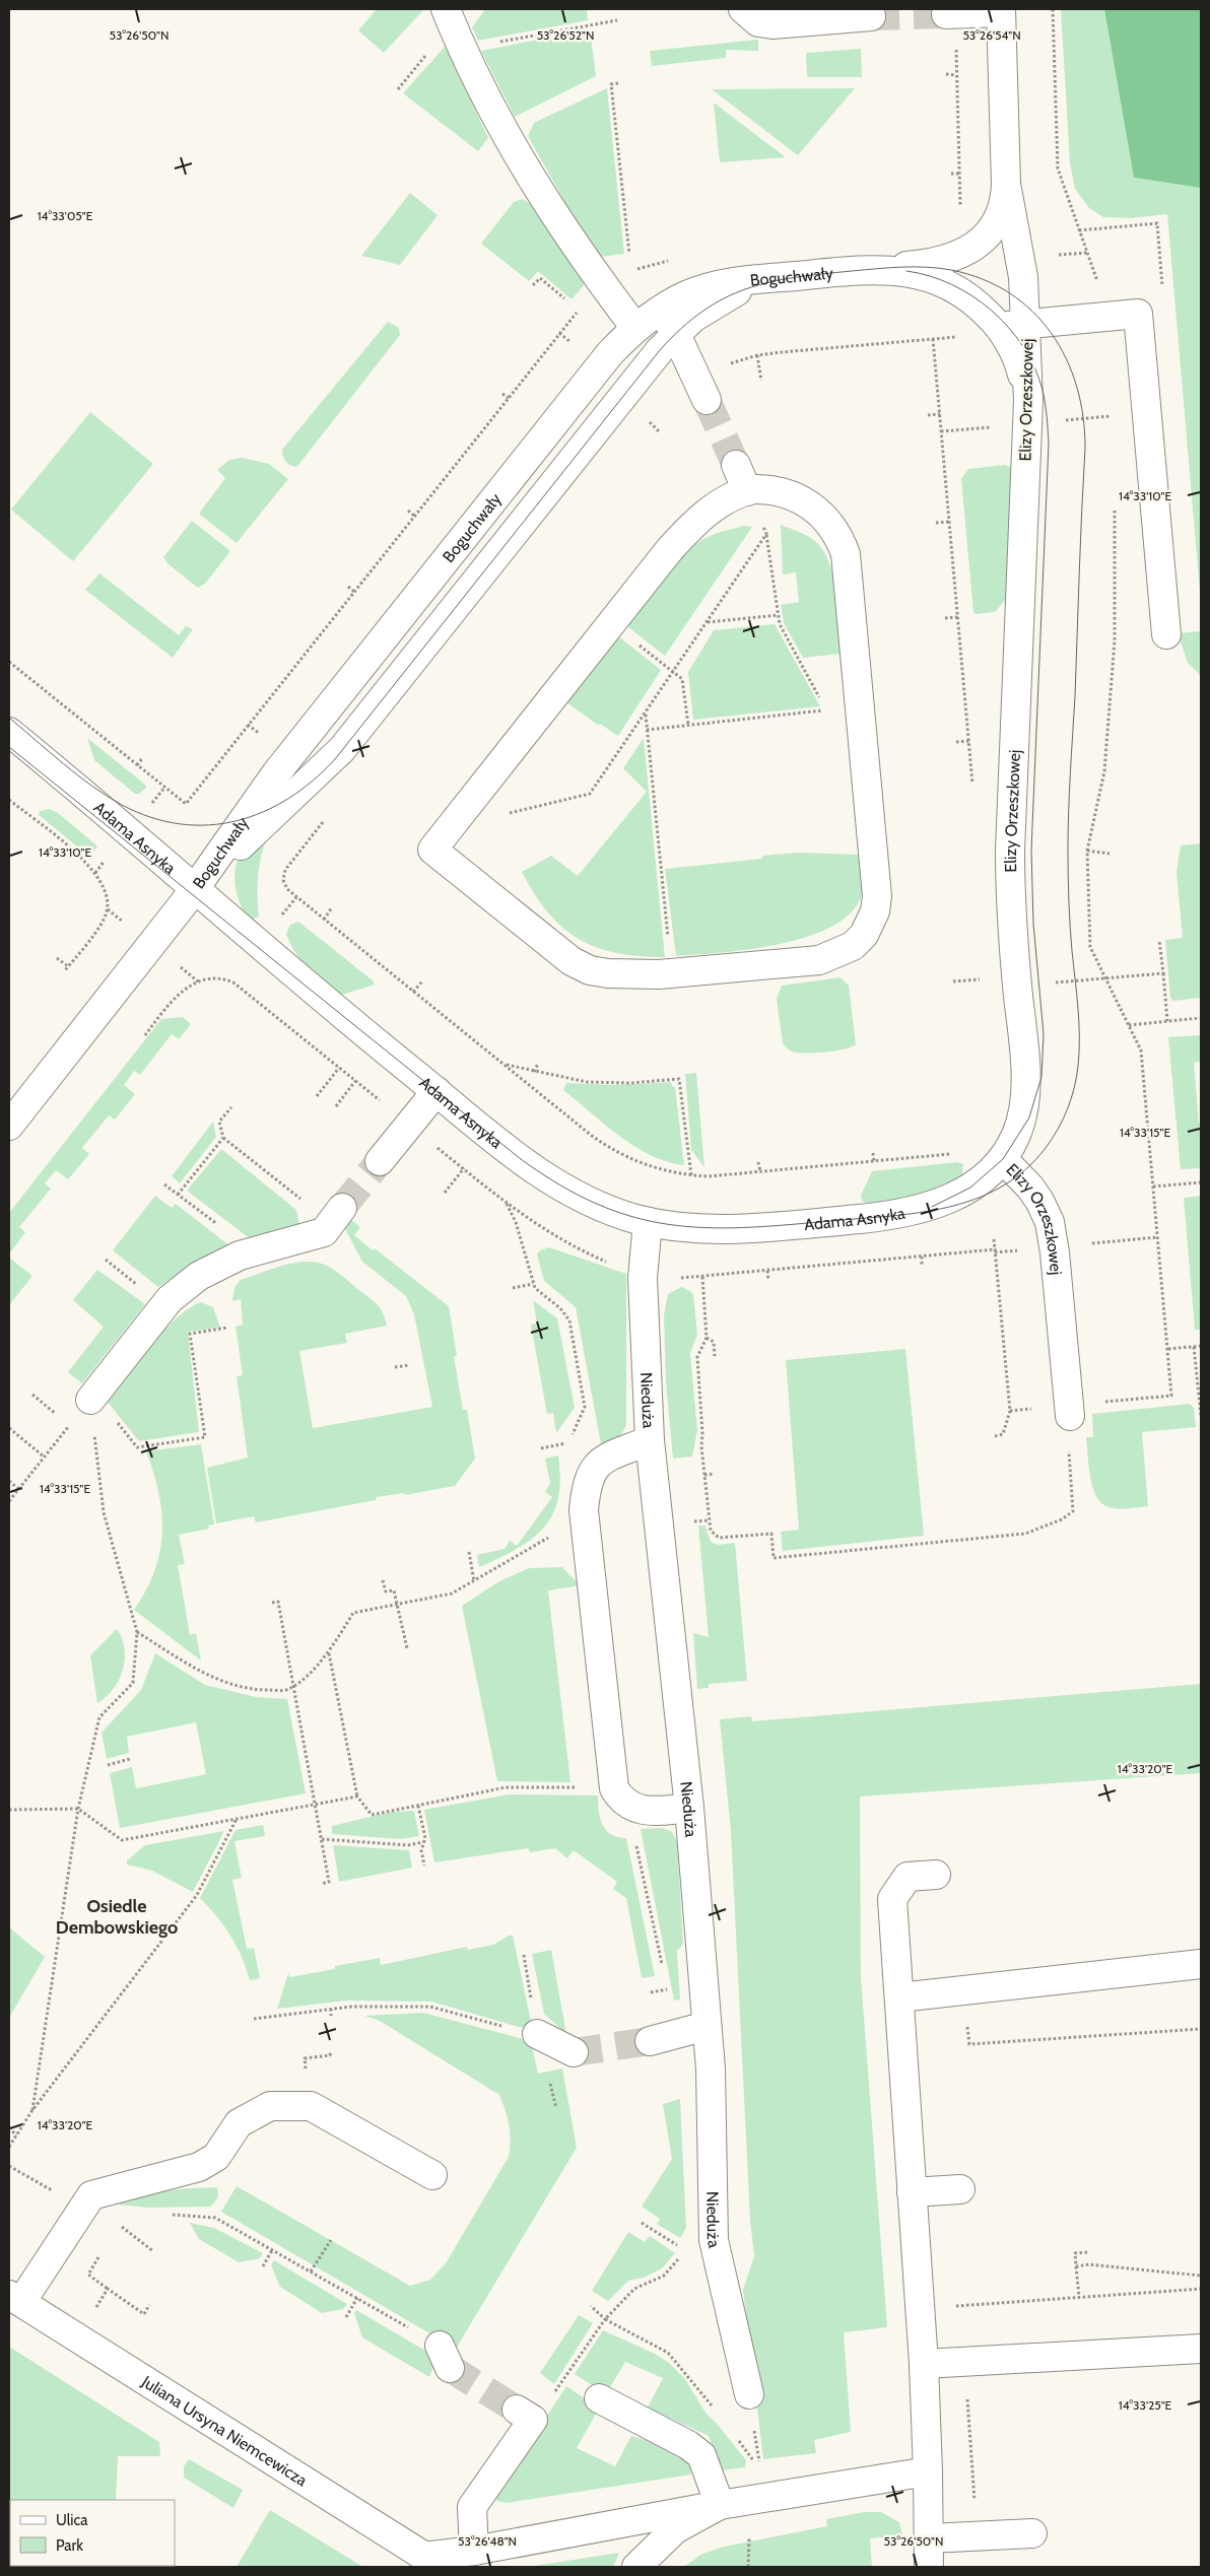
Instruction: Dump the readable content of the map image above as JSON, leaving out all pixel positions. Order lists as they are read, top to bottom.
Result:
{
  "streets": {
    "street": [
      "Boguchwały",
      "Elizy Orzeszkowej",
      "Adama Asnyka",
      "Nieduża",
      "Juliana Ursyna Niemcewicza"
    ]
  },
  "crossings": [
    ["Boguchwały", "Elizy Orzeszkowej"],
    ["Boguchwały", "Adama Asnyka"],
    ["Elizy Orzeszkowej", "Adama Asnyka"],
    ["Adama Asnyka", "Nieduża"]
  ],
  "districts": ["Osiedle Dembowskiego"],
  "legend": ["Ulica", "Park"],
  "coordinates": [
    "53°26'50\"N",
    "53°26'52\"N",
    "53°26'54\"N",
    "14°33'05\"E",
    "14°33'10\"E",
    "14°33'15\"E",
    "14°33'20\"E",
    "14°33'25\"E",
    "53°26'48\"N"
  ]
}
